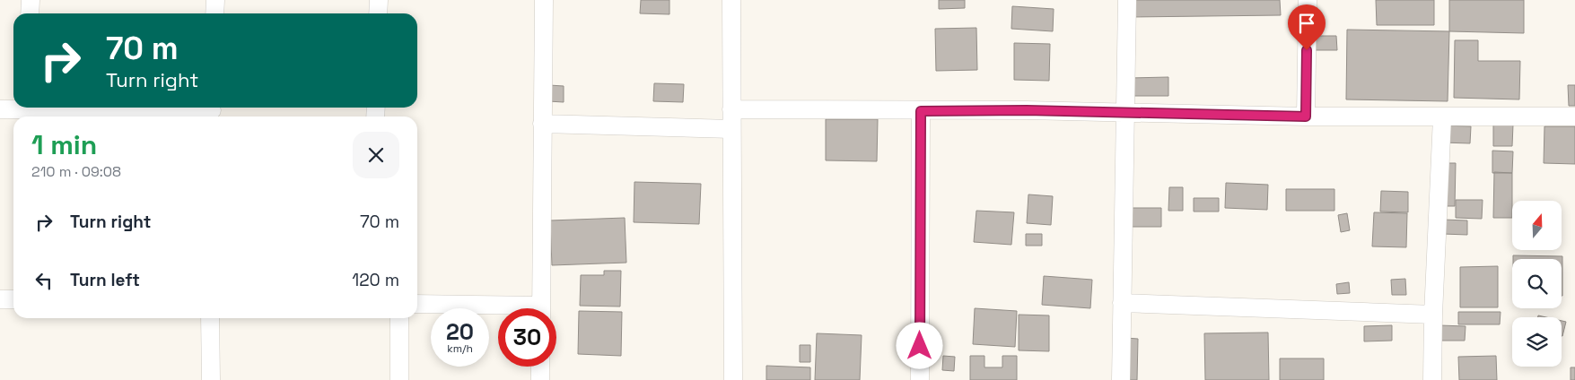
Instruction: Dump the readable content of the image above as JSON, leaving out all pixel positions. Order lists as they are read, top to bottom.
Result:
{
  "north": "top",
  "page": {
    "turn": ["70 m", "Turn right"],
    "heading": ["1 min", "210 m · 09:08"],
    "list": [
      {
        "name": "Turn right",
        "value": "70 m"
      },
      {
        "name": "Turn left",
        "value": "120 m"
      }
    ],
    "speed": "20 km/h",
    "limit": "30"
  }
}
